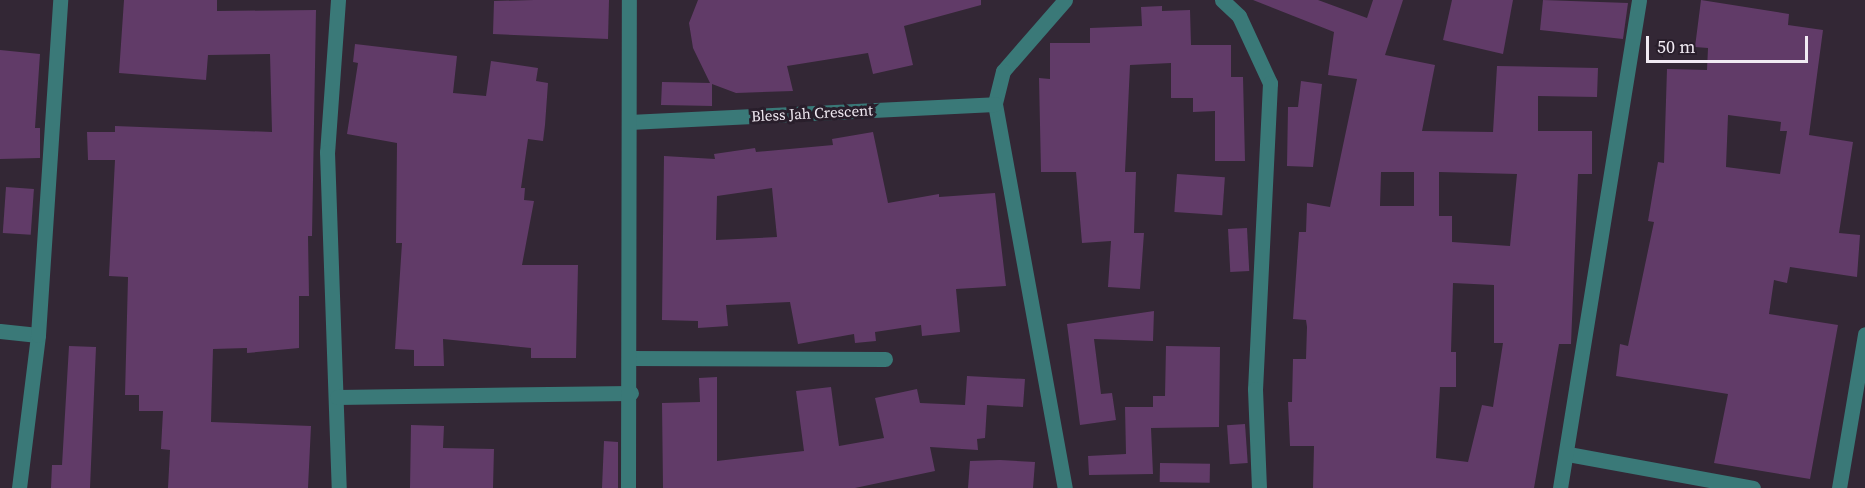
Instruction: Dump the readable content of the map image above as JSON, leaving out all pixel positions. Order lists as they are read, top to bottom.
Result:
{
  "streets": {
    "street": ["Bless Jah Crescent"]
  },
  "scale_bar": "50 m"
}
